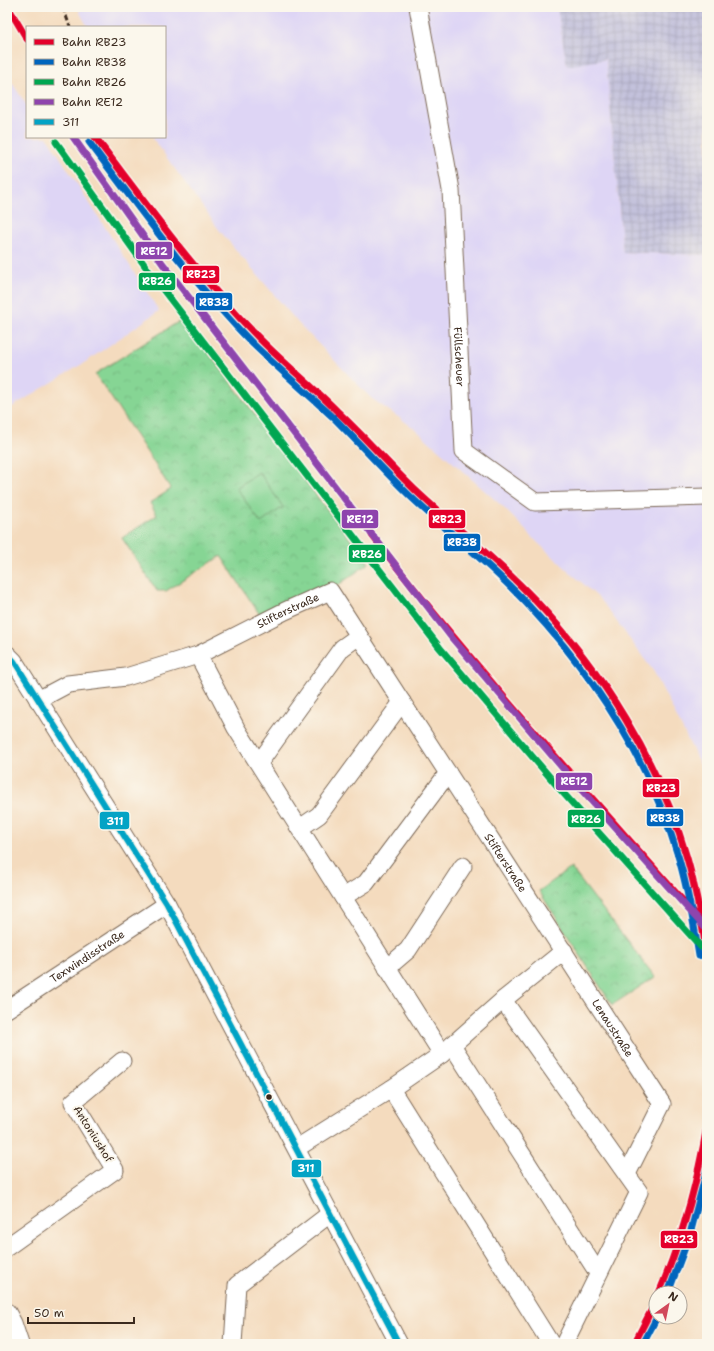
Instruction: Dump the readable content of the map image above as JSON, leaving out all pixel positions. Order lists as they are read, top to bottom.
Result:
{
  "streets": {
    "street": [
      "Füllscheuer",
      "Stifterstraße",
      "Texwindisstraße",
      "Lenaustraße",
      "Antoniushof"
    ]
  },
  "crossings": [
    ["Stifterstraße", "Lenaustraße"]
  ],
  "lines": [
    "rail line RB23",
    "rail line RE12",
    "rail line RB38",
    "rail line RB26",
    "transit line 311"
  ],
  "legend": [
    "Bahn RB23",
    "Bahn RB38",
    "Bahn RB26",
    "Bahn RE12",
    "311"
  ],
  "scale_bar": "50 m",
  "north": "top right"
}
